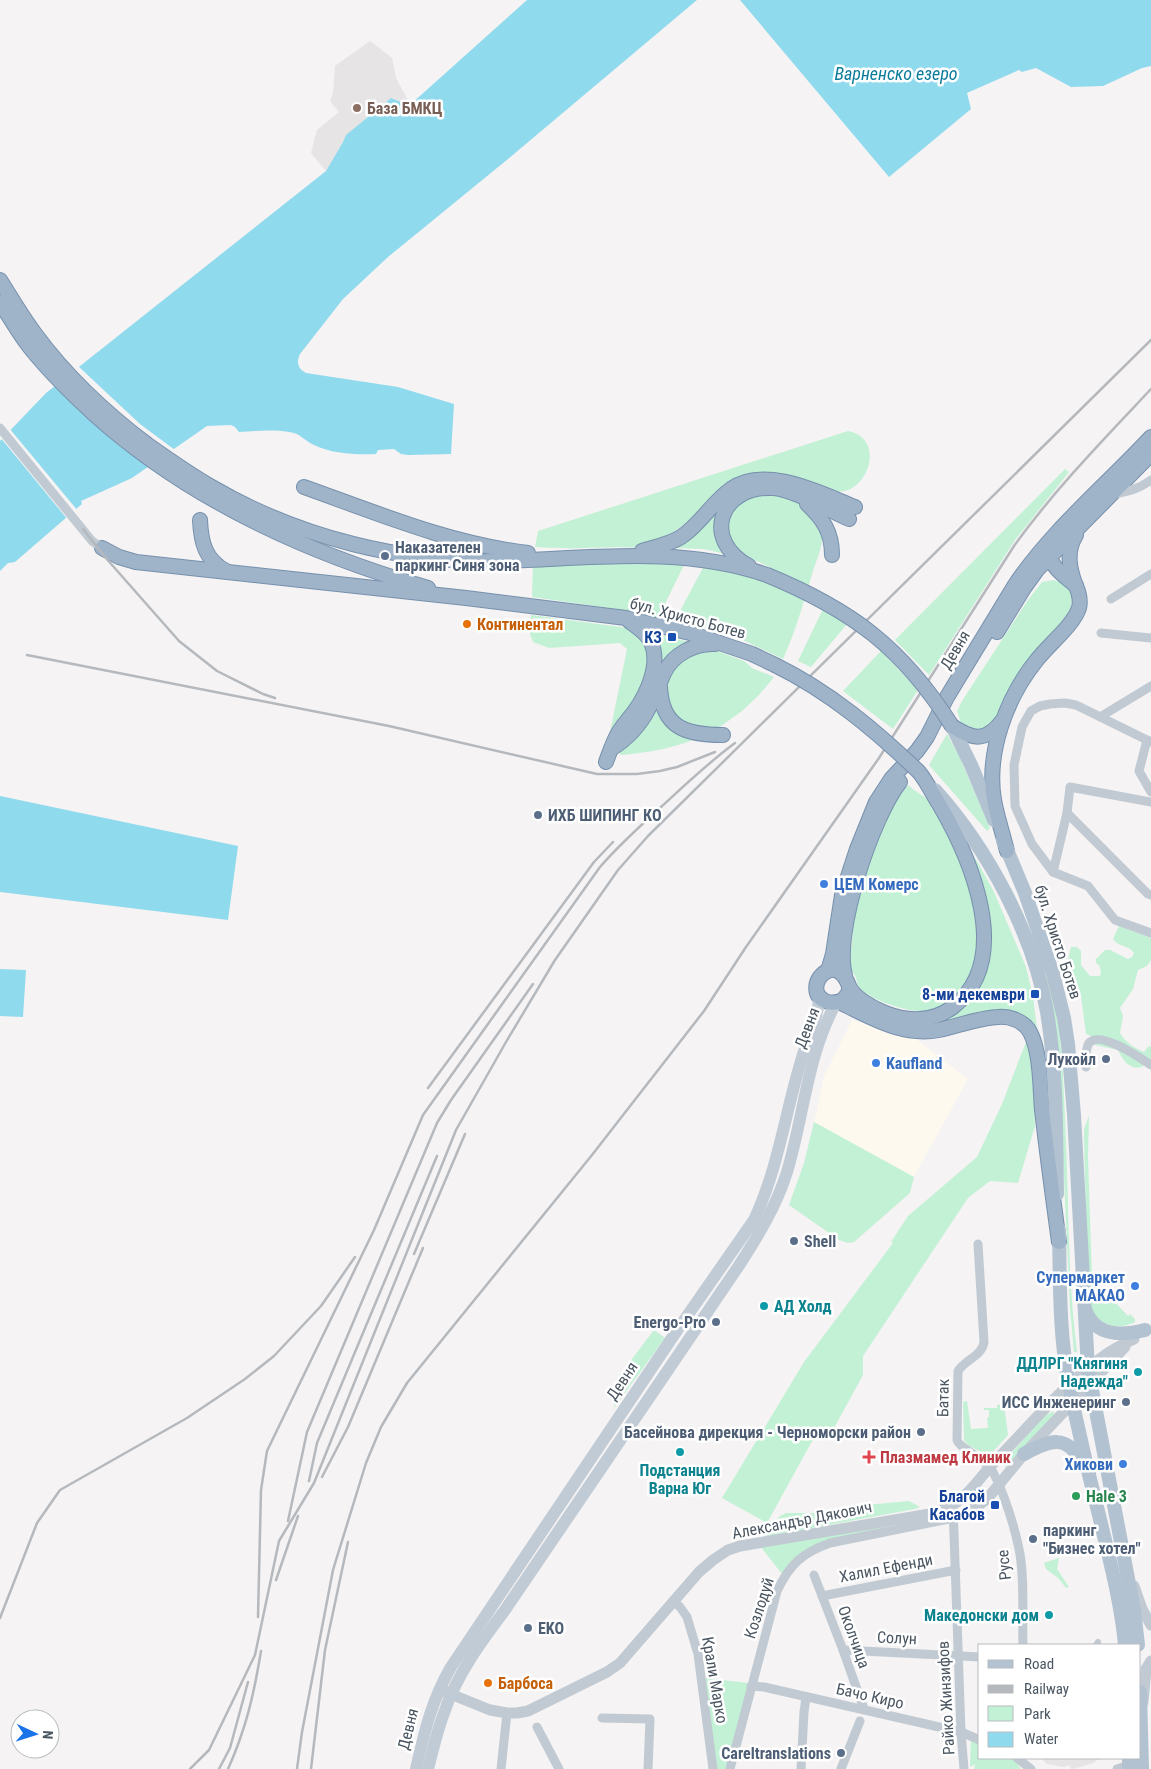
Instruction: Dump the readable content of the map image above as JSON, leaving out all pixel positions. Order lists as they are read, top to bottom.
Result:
{
  "streets": {
    "highway": ["бул. Христо Ботев", "Девня"],
    "street": [
      "Батак",
      "Александър Дякович",
      "Русе",
      "Халил Ефенди",
      "Козлодуй",
      "Околчица",
      "Солун",
      "Крали Марко",
      "Бачо Киро",
      "Райко Жинзифов"
    ]
  },
  "crossings": [
    ["бул. Христо Ботев", "Александър Дякович"],
    ["Девня", "Александър Дякович"],
    ["Батак", "Александър Дякович"],
    ["Батак", "Русе"],
    ["Александър Дякович", "Крали Марко"],
    ["Александър Дякович", "Райко Жинзифов"],
    ["Халил Ефенди", "Околчица"],
    ["Халил Ефенди", "Райко Жинзифов"],
    ["Козлодуй", "Бачо Киро"],
    ["Козлодуй", "Райко Жинзифов"],
    ["Околчица", "Солун"],
    ["Околчица", "Бачо Киро"],
    ["Солун", "Райко Жинзифов"],
    ["Бачо Киро", "Райко Жинзифов"]
  ],
  "water": ["Варненско езеро"],
  "places": {
    "other": [
      "База БМКЦ",
      "Наказателен паркинг Синя зона",
      "Континентал",
      "ИХБ ШИПИНГ КО",
      "ЦЕМ Комерс",
      "Лукойл",
      "Kaufland",
      "Shell",
      "Супермаркет МАКАО",
      "АД Холд",
      "Energo-Pro",
      "ДДЛРГ \"Княгиня Надежда\"",
      "ИСС Инженеринг",
      "Басейнова дирекция - Черноморски район",
      "Подстанция Варна Юг",
      "Хикови",
      "Hale 3",
      "паркинг \"Бизнес хотел\"",
      "Македонски дом",
      "EKO",
      "Барбоса",
      "Careltranslations"
    ],
    "transit": ["КЗ", "8-ми декември", "Благой Касабов"],
    "health": ["Плазмамед Клиник"]
  },
  "legend": [
    "Road",
    "Railway",
    "Park",
    "Water"
  ],
  "north": "right"
}
